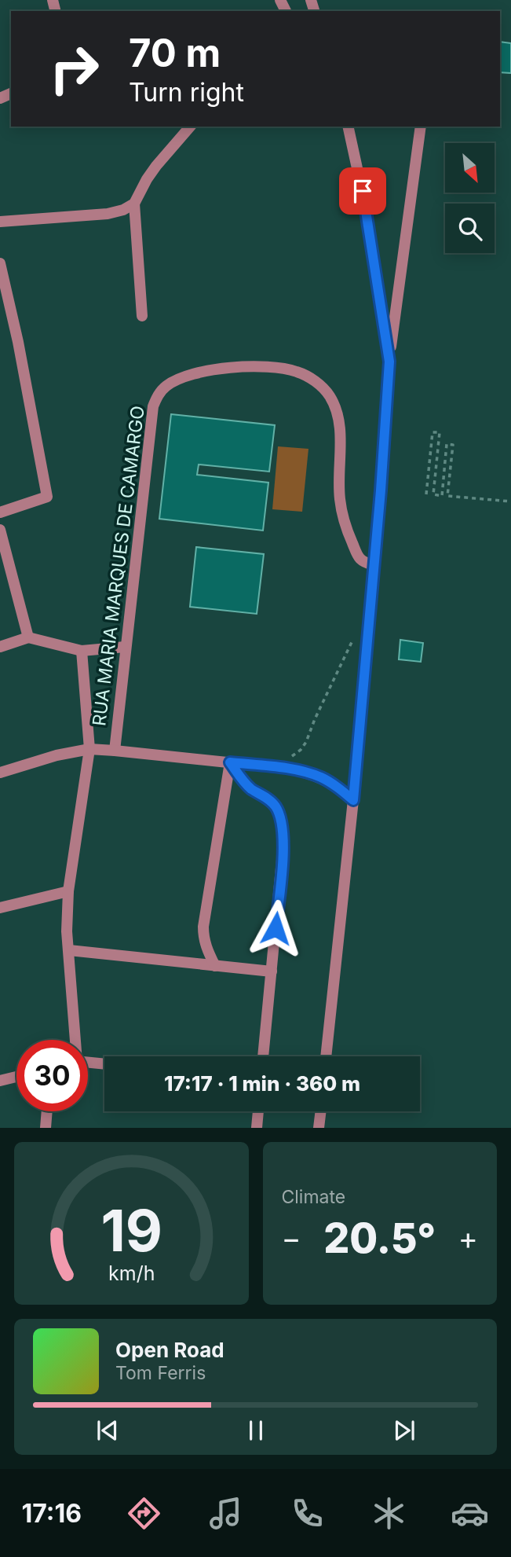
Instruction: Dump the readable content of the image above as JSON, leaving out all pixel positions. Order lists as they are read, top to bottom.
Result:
{
  "streets": {
    "street": ["RUA MARIA MARQUES DE CAMARGO"]
  },
  "north": "bottom right",
  "page": {
    "turn": ["70 m", "Turn right"],
    "limit": "30",
    "trip": "17:17 · 1 min · 360 m",
    "tile": "Climate",
    "heat": ["−", "20.5°", "+"],
    "song": ["Open Road", "Tom Ferris"],
    "tabs": "17:16",
    "gauge": ["19", "km/h"]
  }
}
